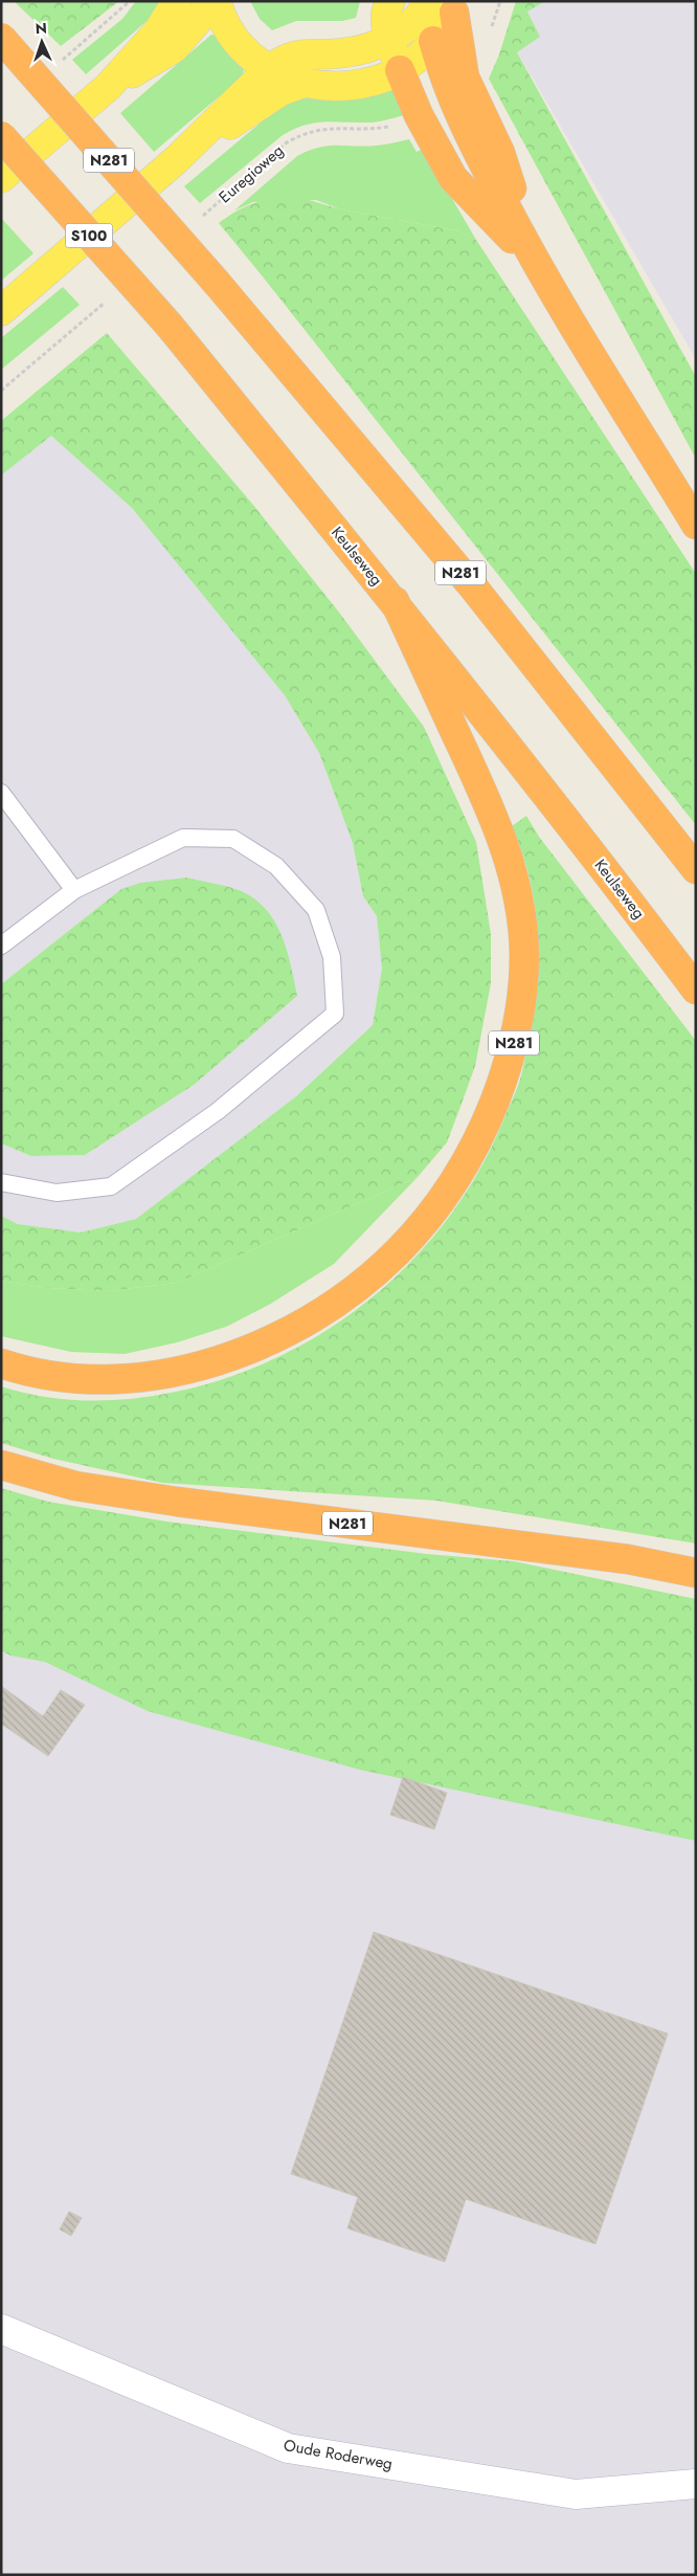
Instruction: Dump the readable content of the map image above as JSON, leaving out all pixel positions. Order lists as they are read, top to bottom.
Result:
{
  "streets": {
    "highway": ["N281", "Keulseweg"],
    "main road": ["S100"],
    "street": ["Oude Roderweg"],
    "path": ["Euregioweg"]
  },
  "crossings": [
    ["N281", "Keulseweg"]
  ],
  "north": "top"
}
